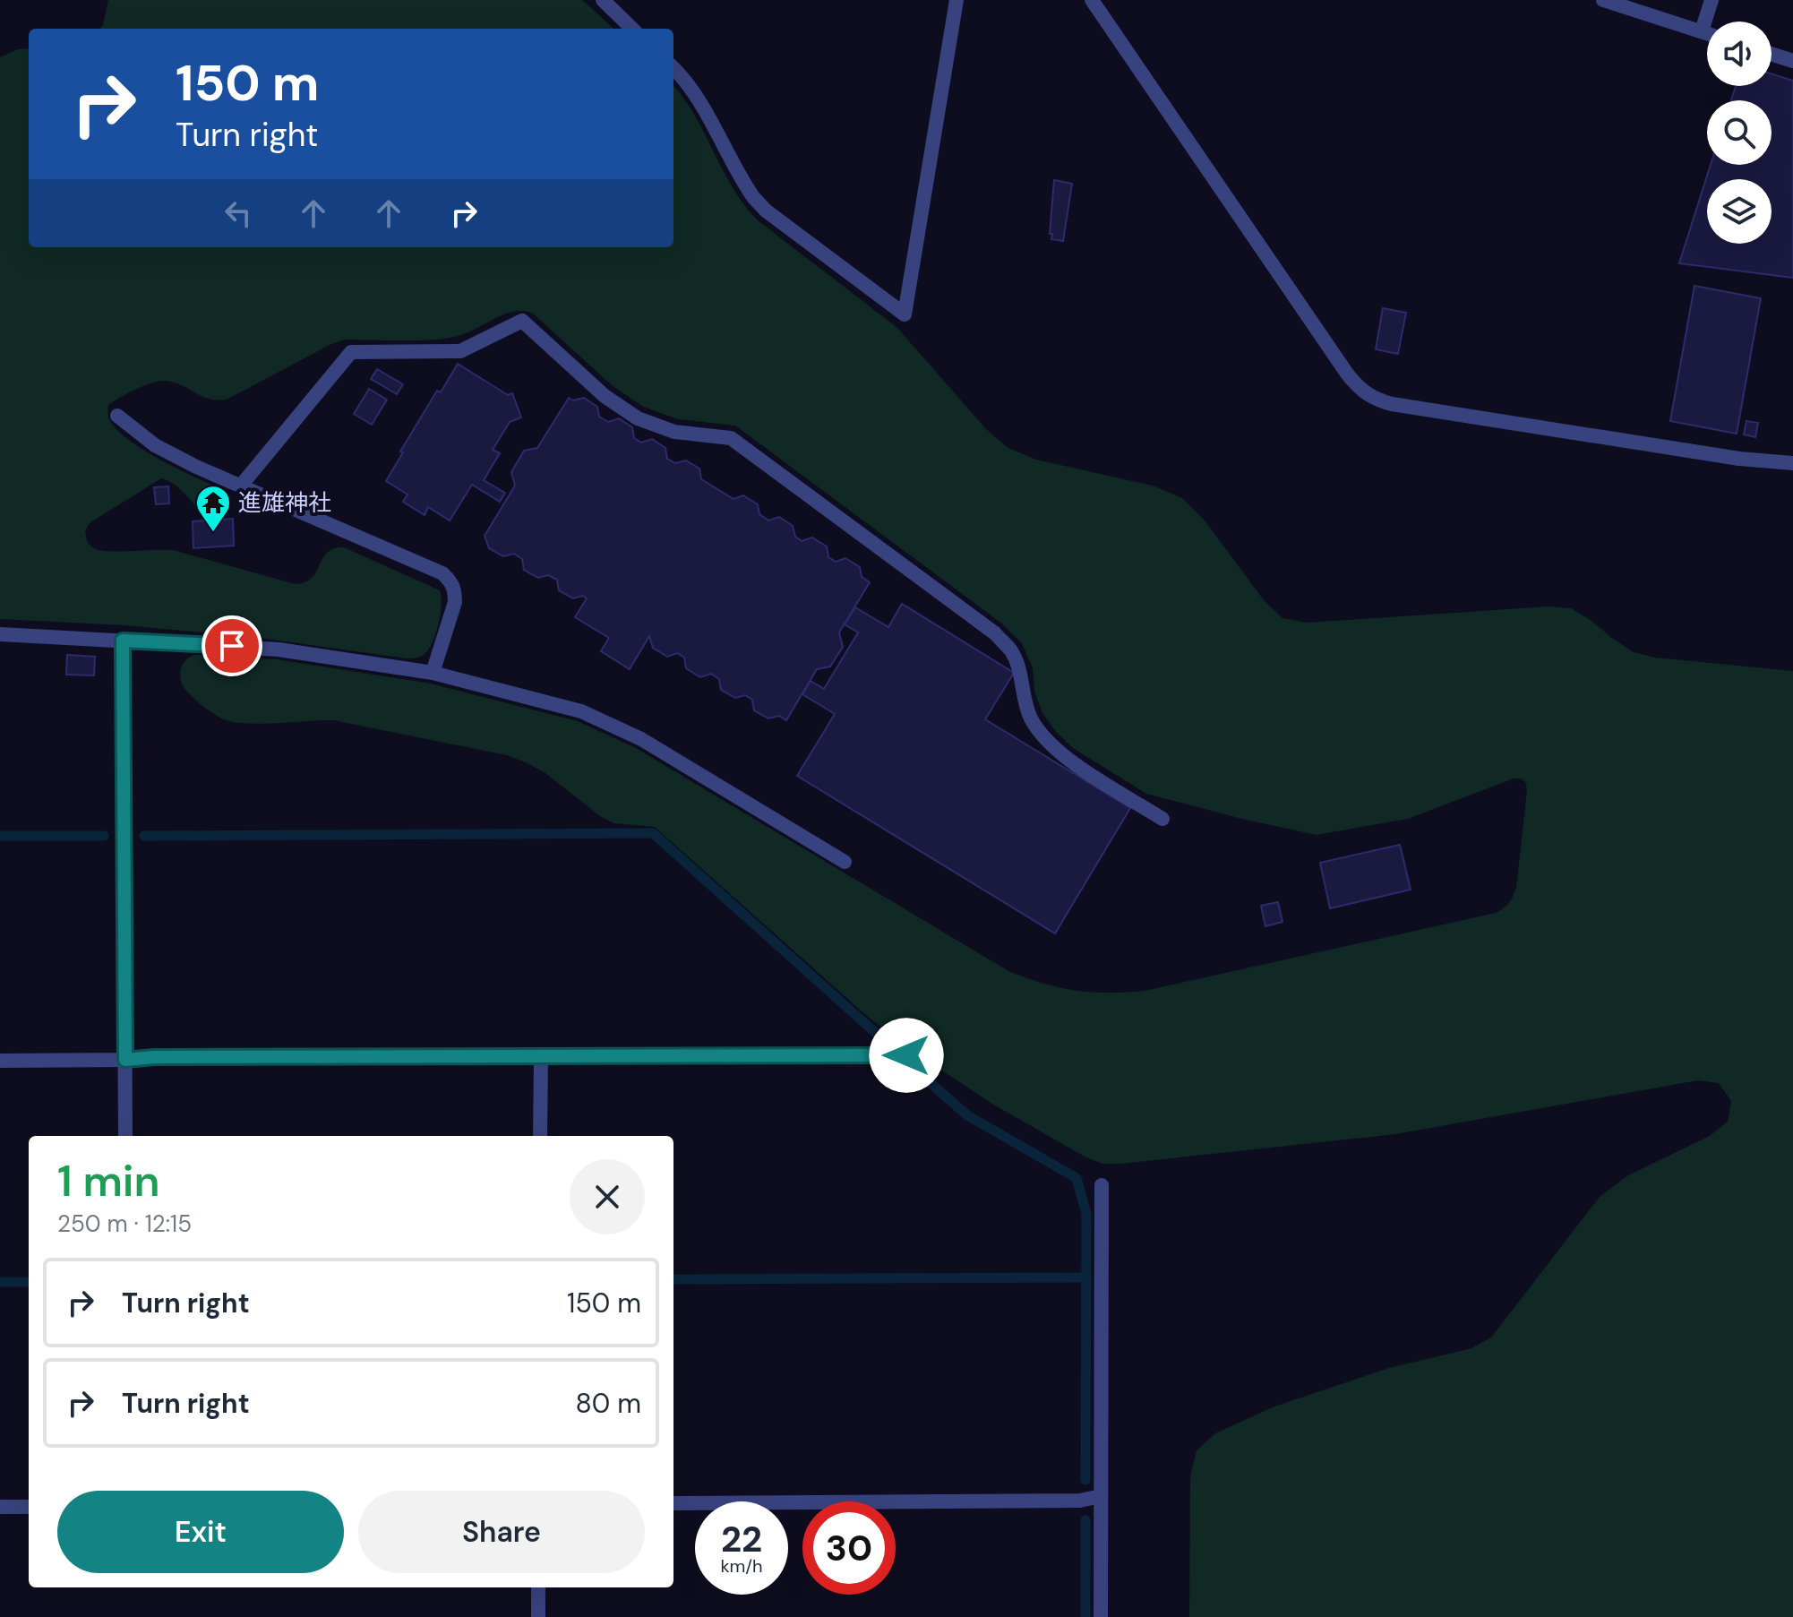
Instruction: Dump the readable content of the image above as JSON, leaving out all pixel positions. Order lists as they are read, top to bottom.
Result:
{
  "places": {
    "temple": ["進雄神社"]
  },
  "page": {
    "turn": ["150 m", "Turn right"],
    "heading": ["1 min", "250 m · 12:15"],
    "list": [
      {
        "name": "Turn right",
        "value": "150 m"
      },
      {
        "name": "Turn right",
        "value": "80 m"
      }
    ],
    "buttons": ["Exit", "Share"],
    "speed": "22 km/h",
    "limit": "30"
  }
}
